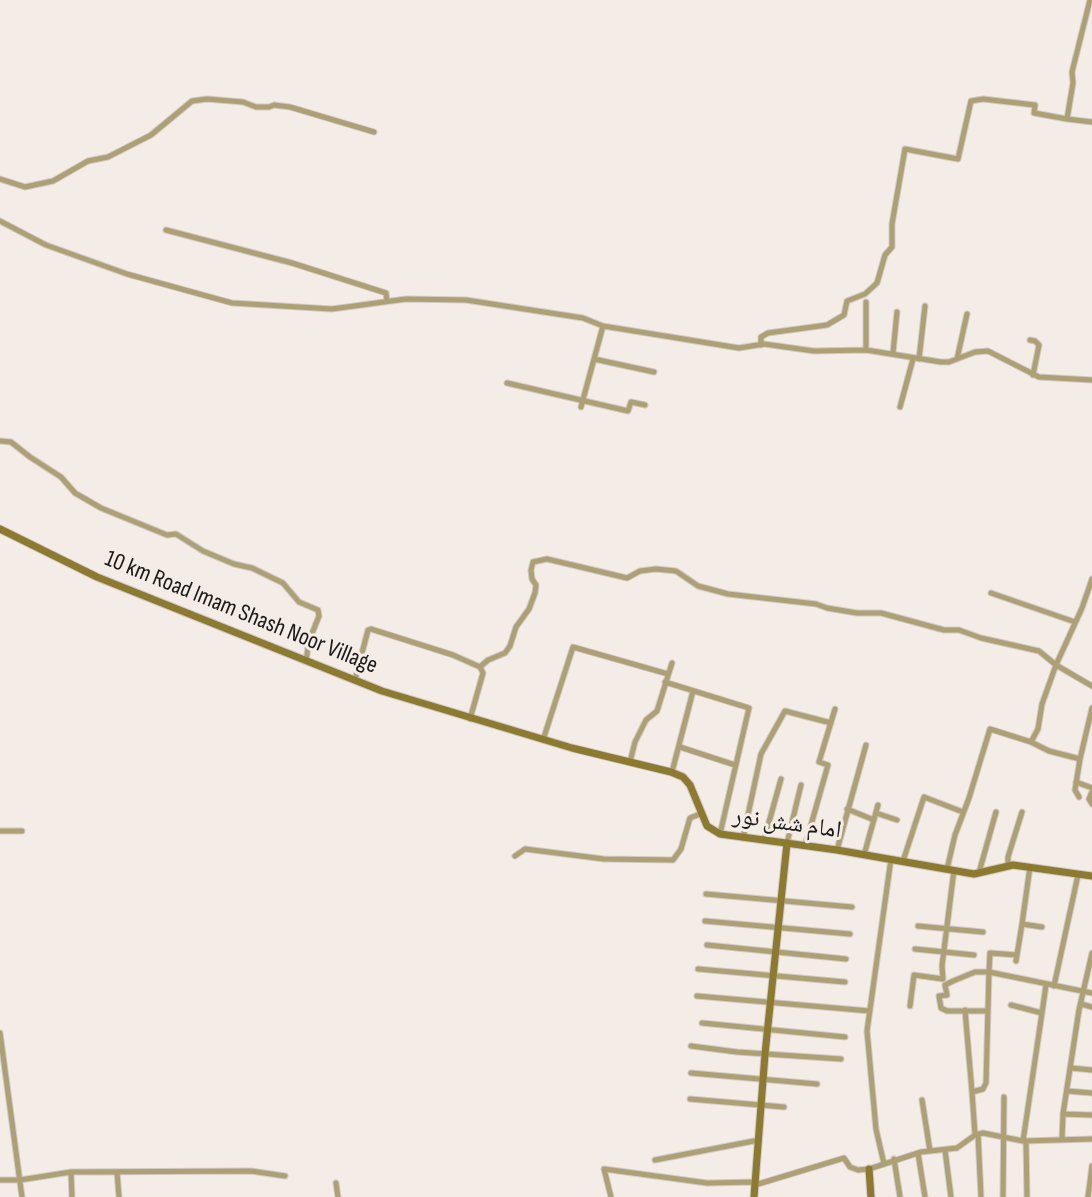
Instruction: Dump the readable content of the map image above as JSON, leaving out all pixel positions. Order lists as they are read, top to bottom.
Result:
{
  "streets": {
    "street": ["10 km Road Imam Shash Noor Village", "امام شش نور"]
  }
}
